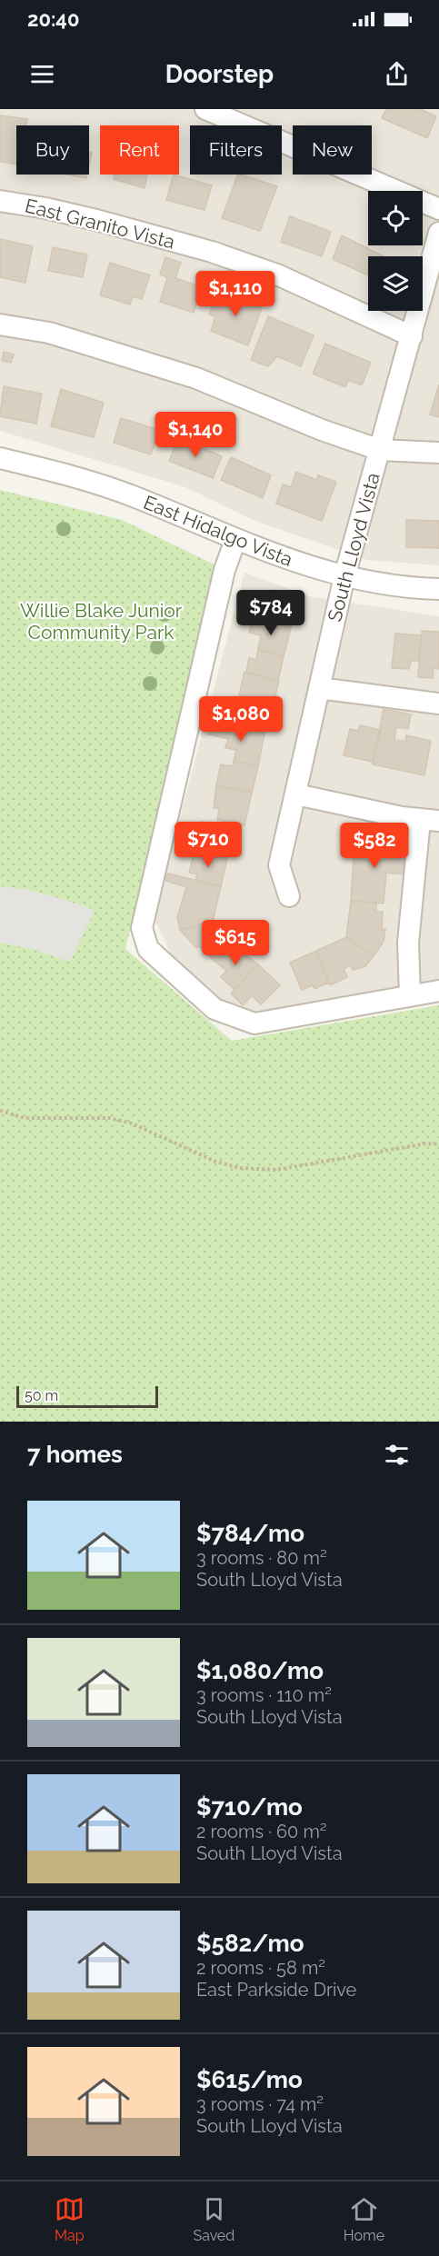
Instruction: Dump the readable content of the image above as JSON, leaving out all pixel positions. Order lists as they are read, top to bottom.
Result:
{
  "streets": {
    "street": ["East Granito Vista", "East Hidalgo Vista", "South Lloyd Vista"]
  },
  "crossings": [
    ["East Granito Vista", "South Lloyd Vista"],
    ["East Hidalgo Vista", "South Lloyd Vista"]
  ],
  "parks": ["Willie Blake Junior Community Park"],
  "scale_bar": "50 m",
  "page": {
    "status": "20:40",
    "header": "Doorstep",
    "chip": [
      "Buy",
      "Rent",
      "Filters",
      "New"
    ],
    "price": [
      "$1,110",
      "$1,140",
      "$784",
      "$1,080",
      "$710",
      "$582",
      "$615"
    ],
    "scale": "50 m",
    "heading": "7 homes",
    "list": [
      {
        "name": "$784/mo",
        "note": "3 rooms · 80 m² · South Lloyd Vista"
      },
      {
        "name": "$1,080/mo",
        "note": "3 rooms · 110 m² · South Lloyd Vista"
      },
      {
        "name": "$710/mo",
        "note": "2 rooms · 60 m² · South Lloyd Vista"
      },
      {
        "name": "$582/mo",
        "note": "2 rooms · 58 m² · East Parkside Drive"
      },
      {
        "name": "$615/mo",
        "note": "3 rooms · 74 m² · South Lloyd Vista"
      }
    ],
    "tabs": ["Map", "Saved", "Home"]
  }
}
